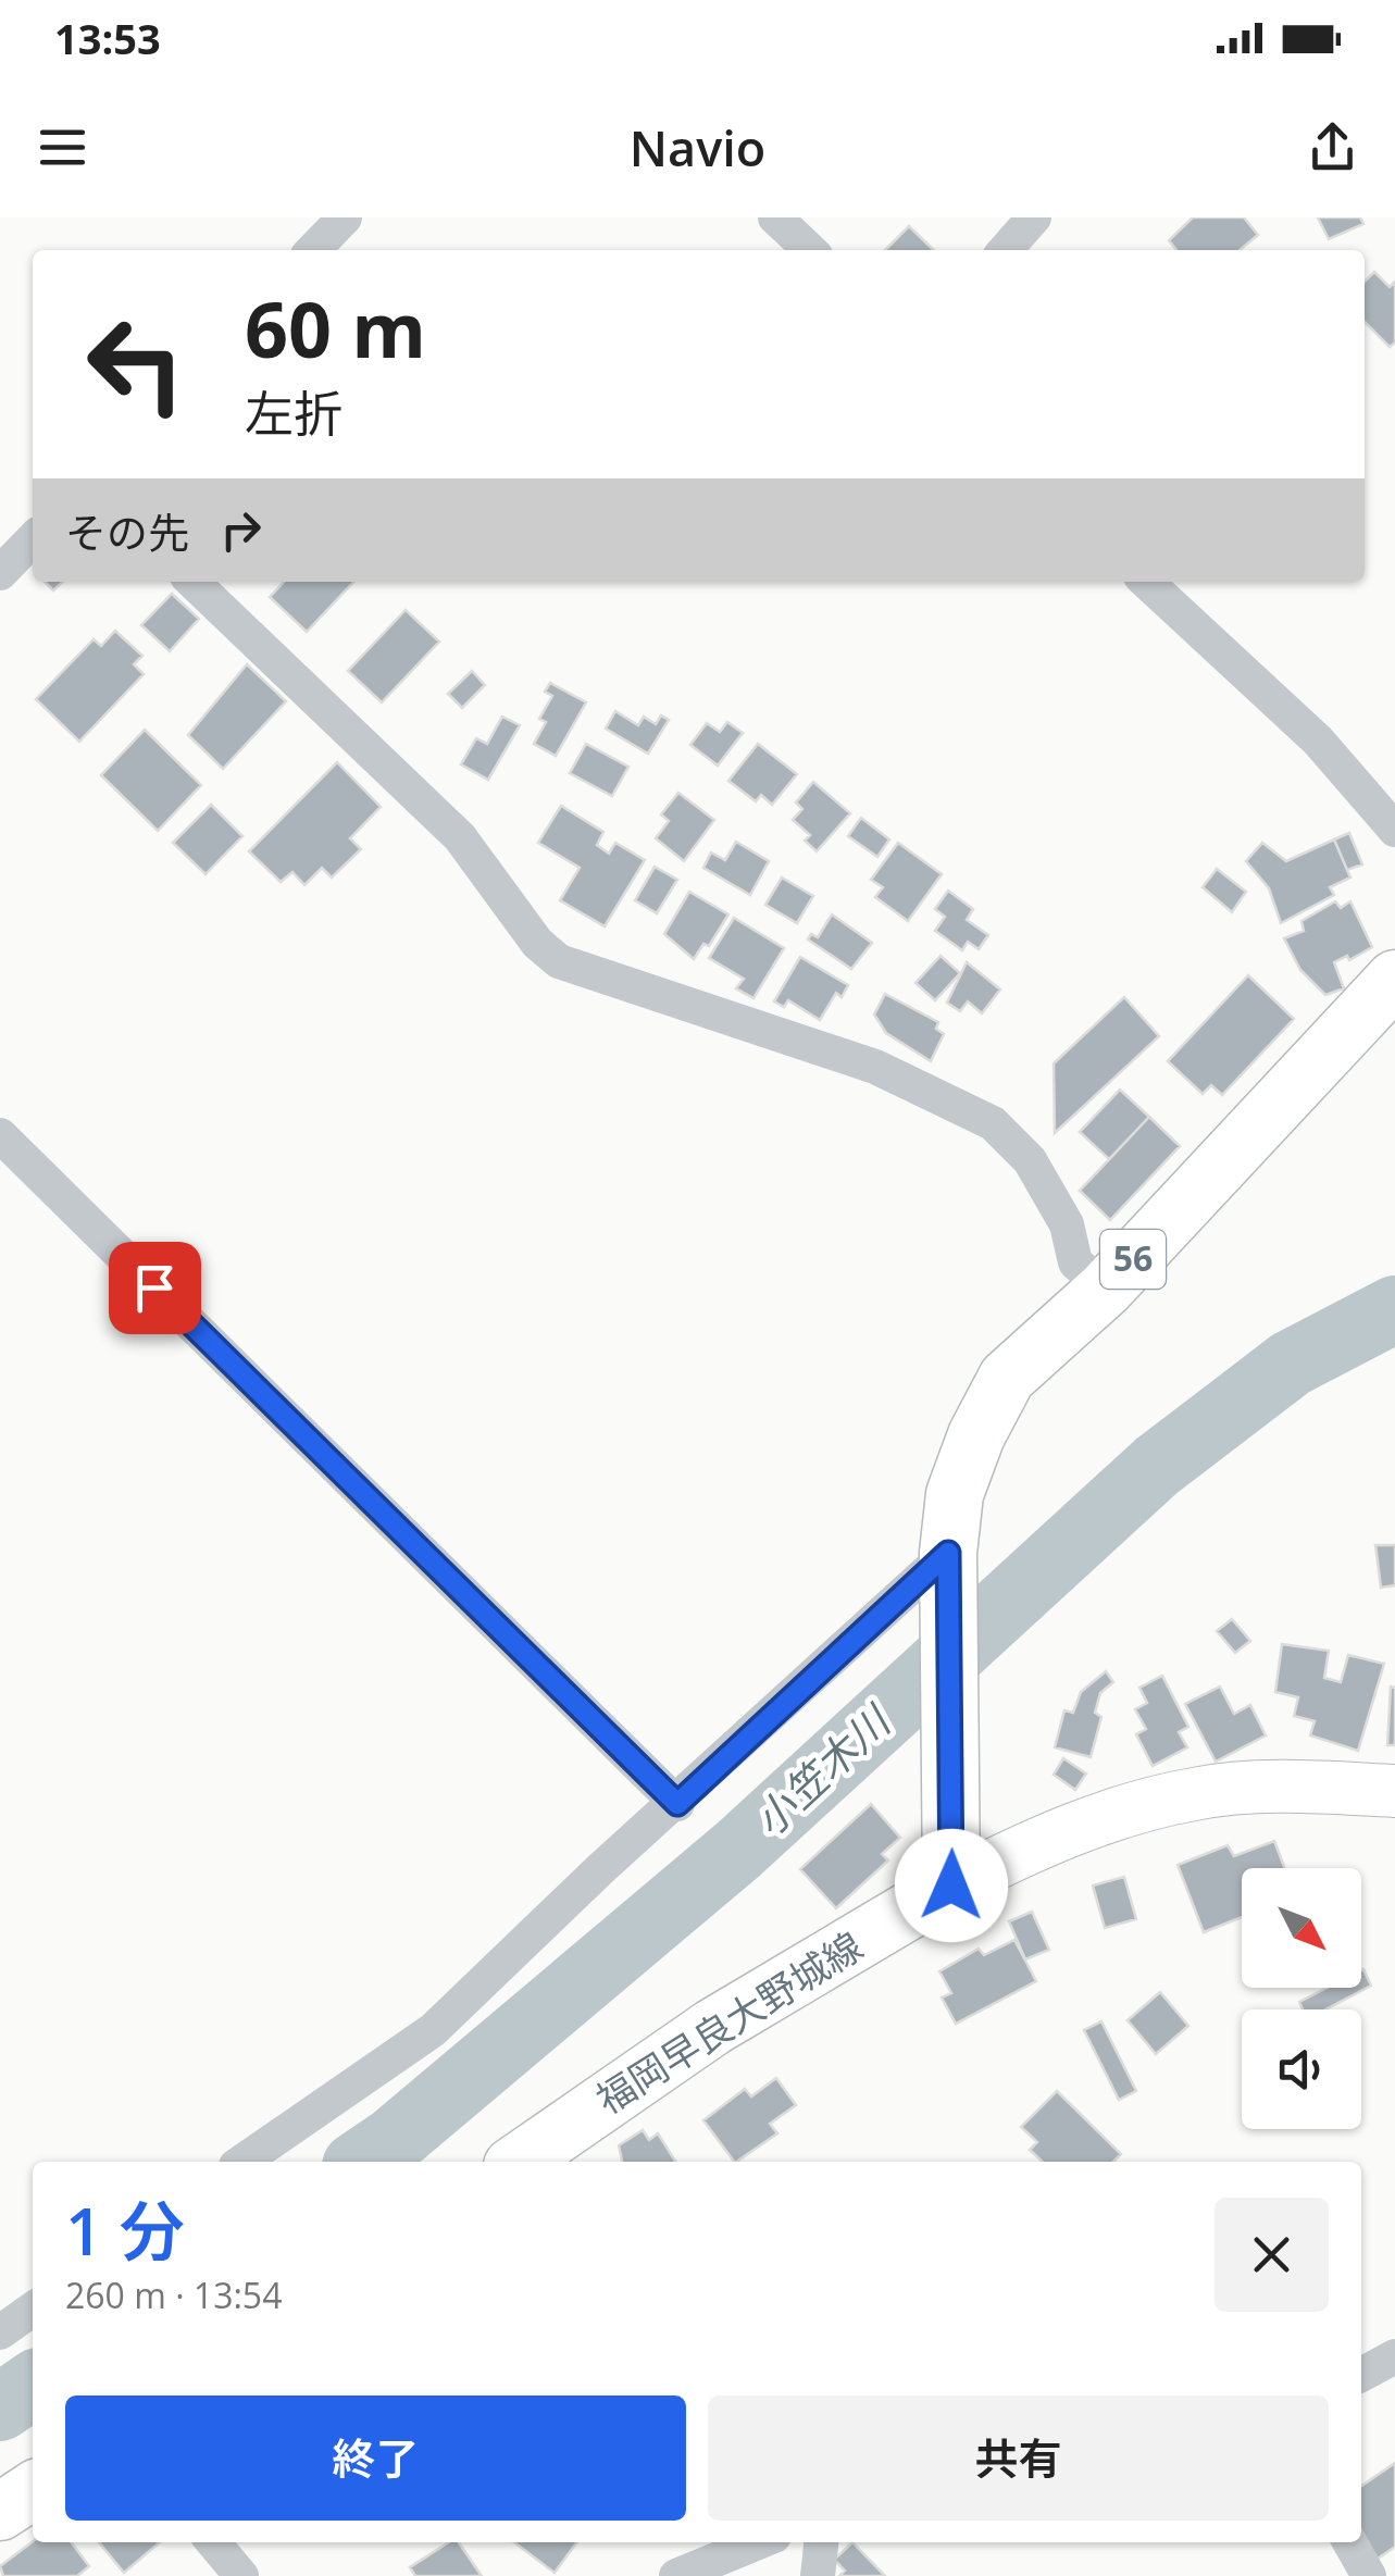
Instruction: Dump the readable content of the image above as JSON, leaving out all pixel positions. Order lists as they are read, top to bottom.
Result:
{
  "streets": {
    "main road": ["56", "福岡早良大野城線"]
  },
  "crossings": [
    ["56", "福岡早良大野城線"]
  ],
  "water": ["小笠木川"],
  "north": "bottom right",
  "page": {
    "status": "13:53",
    "header": "Navio",
    "turn": ["60 m", "左折"],
    "then": "その先",
    "heading": ["1 分", "260 m · 13:54"],
    "buttons": ["終了", "共有"]
  }
}
